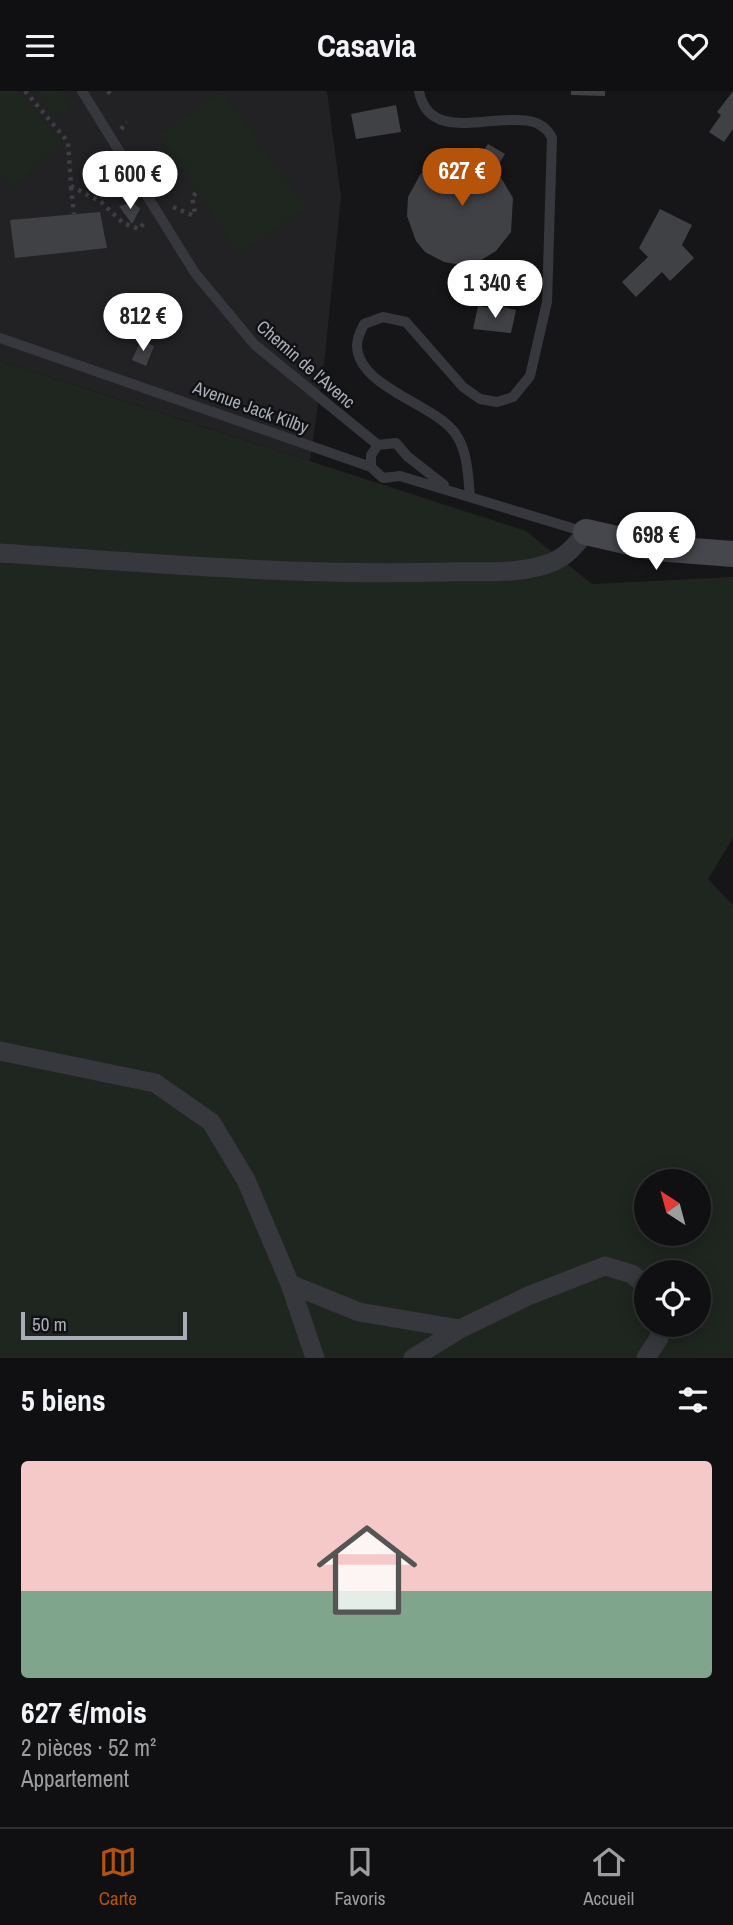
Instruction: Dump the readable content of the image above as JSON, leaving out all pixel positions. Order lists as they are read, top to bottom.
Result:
{
  "streets": {
    "lane": ["Chemin de l'Avenc", "Avenue Jack Kilby"]
  },
  "crossings": [
    ["Chemin de l'Avenc", "Avenue Jack Kilby"]
  ],
  "scale_bar": "50 m",
  "north": "top left",
  "page": {
    "header": "Casavia",
    "price": [
      "627 €",
      "1 600 €",
      "1 340 €",
      "812 €",
      "698 €"
    ],
    "scale": "50 m",
    "heading": "5 biens",
    "list": [
      {
        "name": "627 €/mois",
        "note": "2 pièces · 52 m² · Appartement"
      }
    ],
    "tabs": ["Carte", "Favoris", "Accueil"]
  }
}
